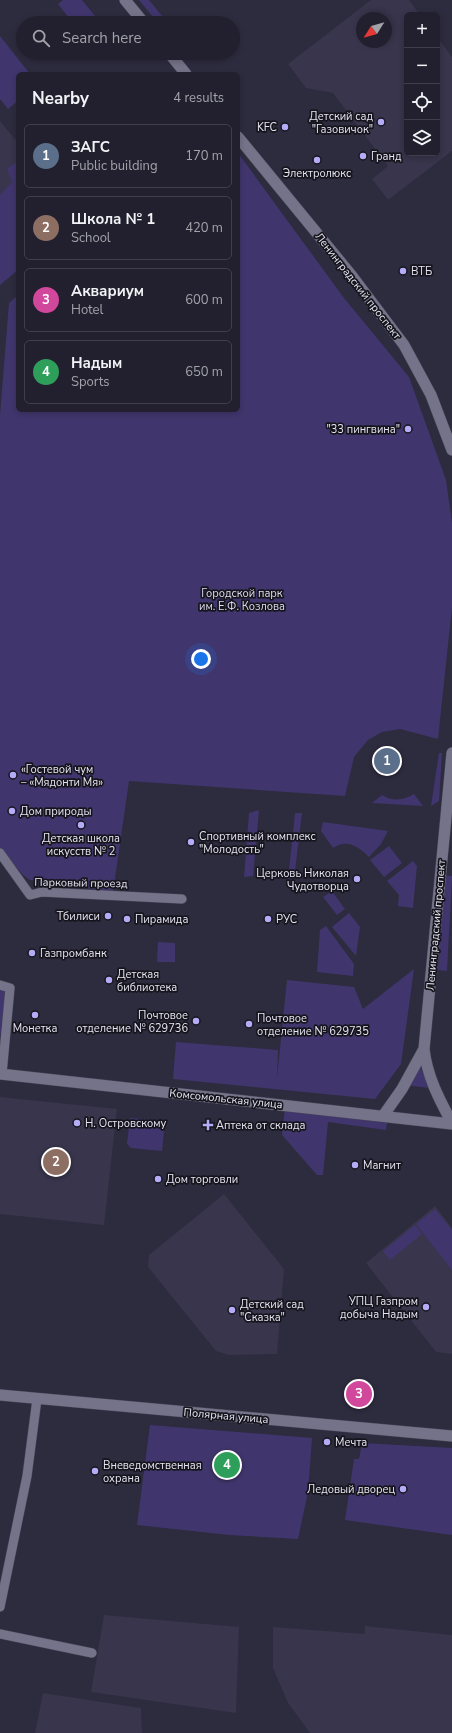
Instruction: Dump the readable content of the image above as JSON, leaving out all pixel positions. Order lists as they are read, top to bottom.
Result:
{
  "streets": {
    "street": [
      "Ленинградский проспект",
      "Парковый проезд",
      "Комсомольская улица",
      "Полярная улица"
    ]
  },
  "parks": ["Городской парк им. Е.Ф. Козлова"],
  "places": {
    "other": [
      "Детский сад \"Газовичок\"",
      "KFC",
      "Гранд",
      "Электролюкс",
      "ВТБ",
      "\"33 пингвина\"",
      "«Гостевой чум – «Мядонти Мя»",
      "Дом природы",
      "Детская школа искусств № 2",
      "Спортивный комплекс \"Молодость\"",
      "Церковь Николая Чудотворца",
      "Тбилиси",
      "Пирамида",
      "РУС",
      "Газпромбанк",
      "Детская библиотека",
      "Монетка",
      "Почтовое отделение № 629736",
      "Почтовое отделение № 629735",
      "Н. Островскому",
      "Магнит",
      "Дом торговли",
      "УПЦ Газпром добыча Надым",
      "Детский сад \"Сказка\"",
      "Мечта",
      "Вневедомственная охрана",
      "Ледовый дворец"
    ],
    "health": ["Аптека от склада"]
  },
  "north": "bottom left",
  "page": {
    "map_buttons": ["+", "−"],
    "search": "Search here",
    "heading": ["Nearby", "4 results"],
    "list": [
      {
        "mark": "1",
        "name": "ЗАГС",
        "note": "Public building",
        "value": "170 m"
      },
      {
        "mark": "2",
        "name": "Школа № 1",
        "note": "School",
        "value": "420 m"
      },
      {
        "mark": "3",
        "name": "Аквариум",
        "note": "Hotel",
        "value": "600 m"
      },
      {
        "mark": "4",
        "name": "Надым",
        "note": "Sports",
        "value": "650 m"
      }
    ],
    "pins": [
      "1",
      "2",
      "3",
      "4"
    ]
  }
}
